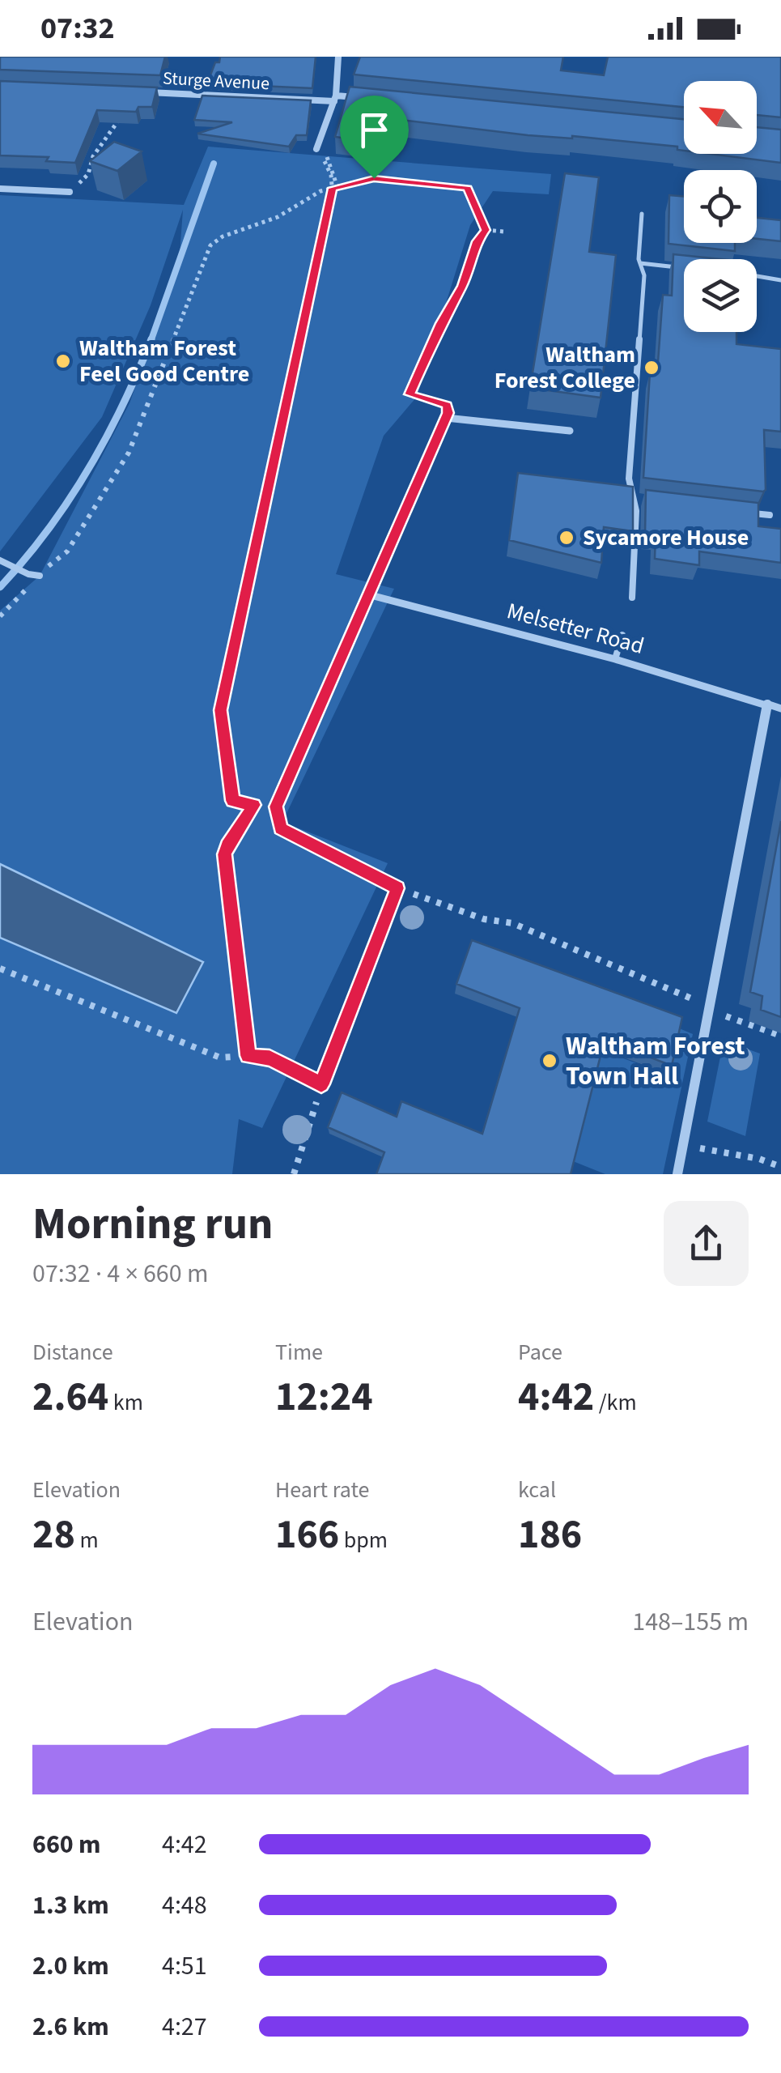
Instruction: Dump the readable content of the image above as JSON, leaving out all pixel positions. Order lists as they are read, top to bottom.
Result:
{
  "streets": {
    "street": ["Sturge Avenue", "Melsetter Road"]
  },
  "places": [
    "Waltham Forest Feel Good Centre",
    "Waltham Forest College",
    "Sycamore House",
    "Waltham Forest Town Hall"
  ],
  "north": "top left",
  "page": {
    "status": "07:32",
    "heading": ["Morning run", "07:32 · 4 × 660 m"],
    "stats": [
      ["Distance", "2.64 km"],
      ["Time", "12:24"],
      ["Pace", "4:42 /km"],
      ["Elevation", "28 m"],
      ["Heart rate", "166 bpm"],
      ["kcal", "186"]
    ],
    "chart": ["Elevation", "148–155 m"],
    "list": [
      {
        "name": "660 m",
        "note": "4:42"
      },
      {
        "name": "1.3 km",
        "note": "4:48"
      },
      {
        "name": "2.0 km",
        "note": "4:51"
      },
      {
        "name": "2.6 km",
        "note": "4:27"
      }
    ]
  }
}
